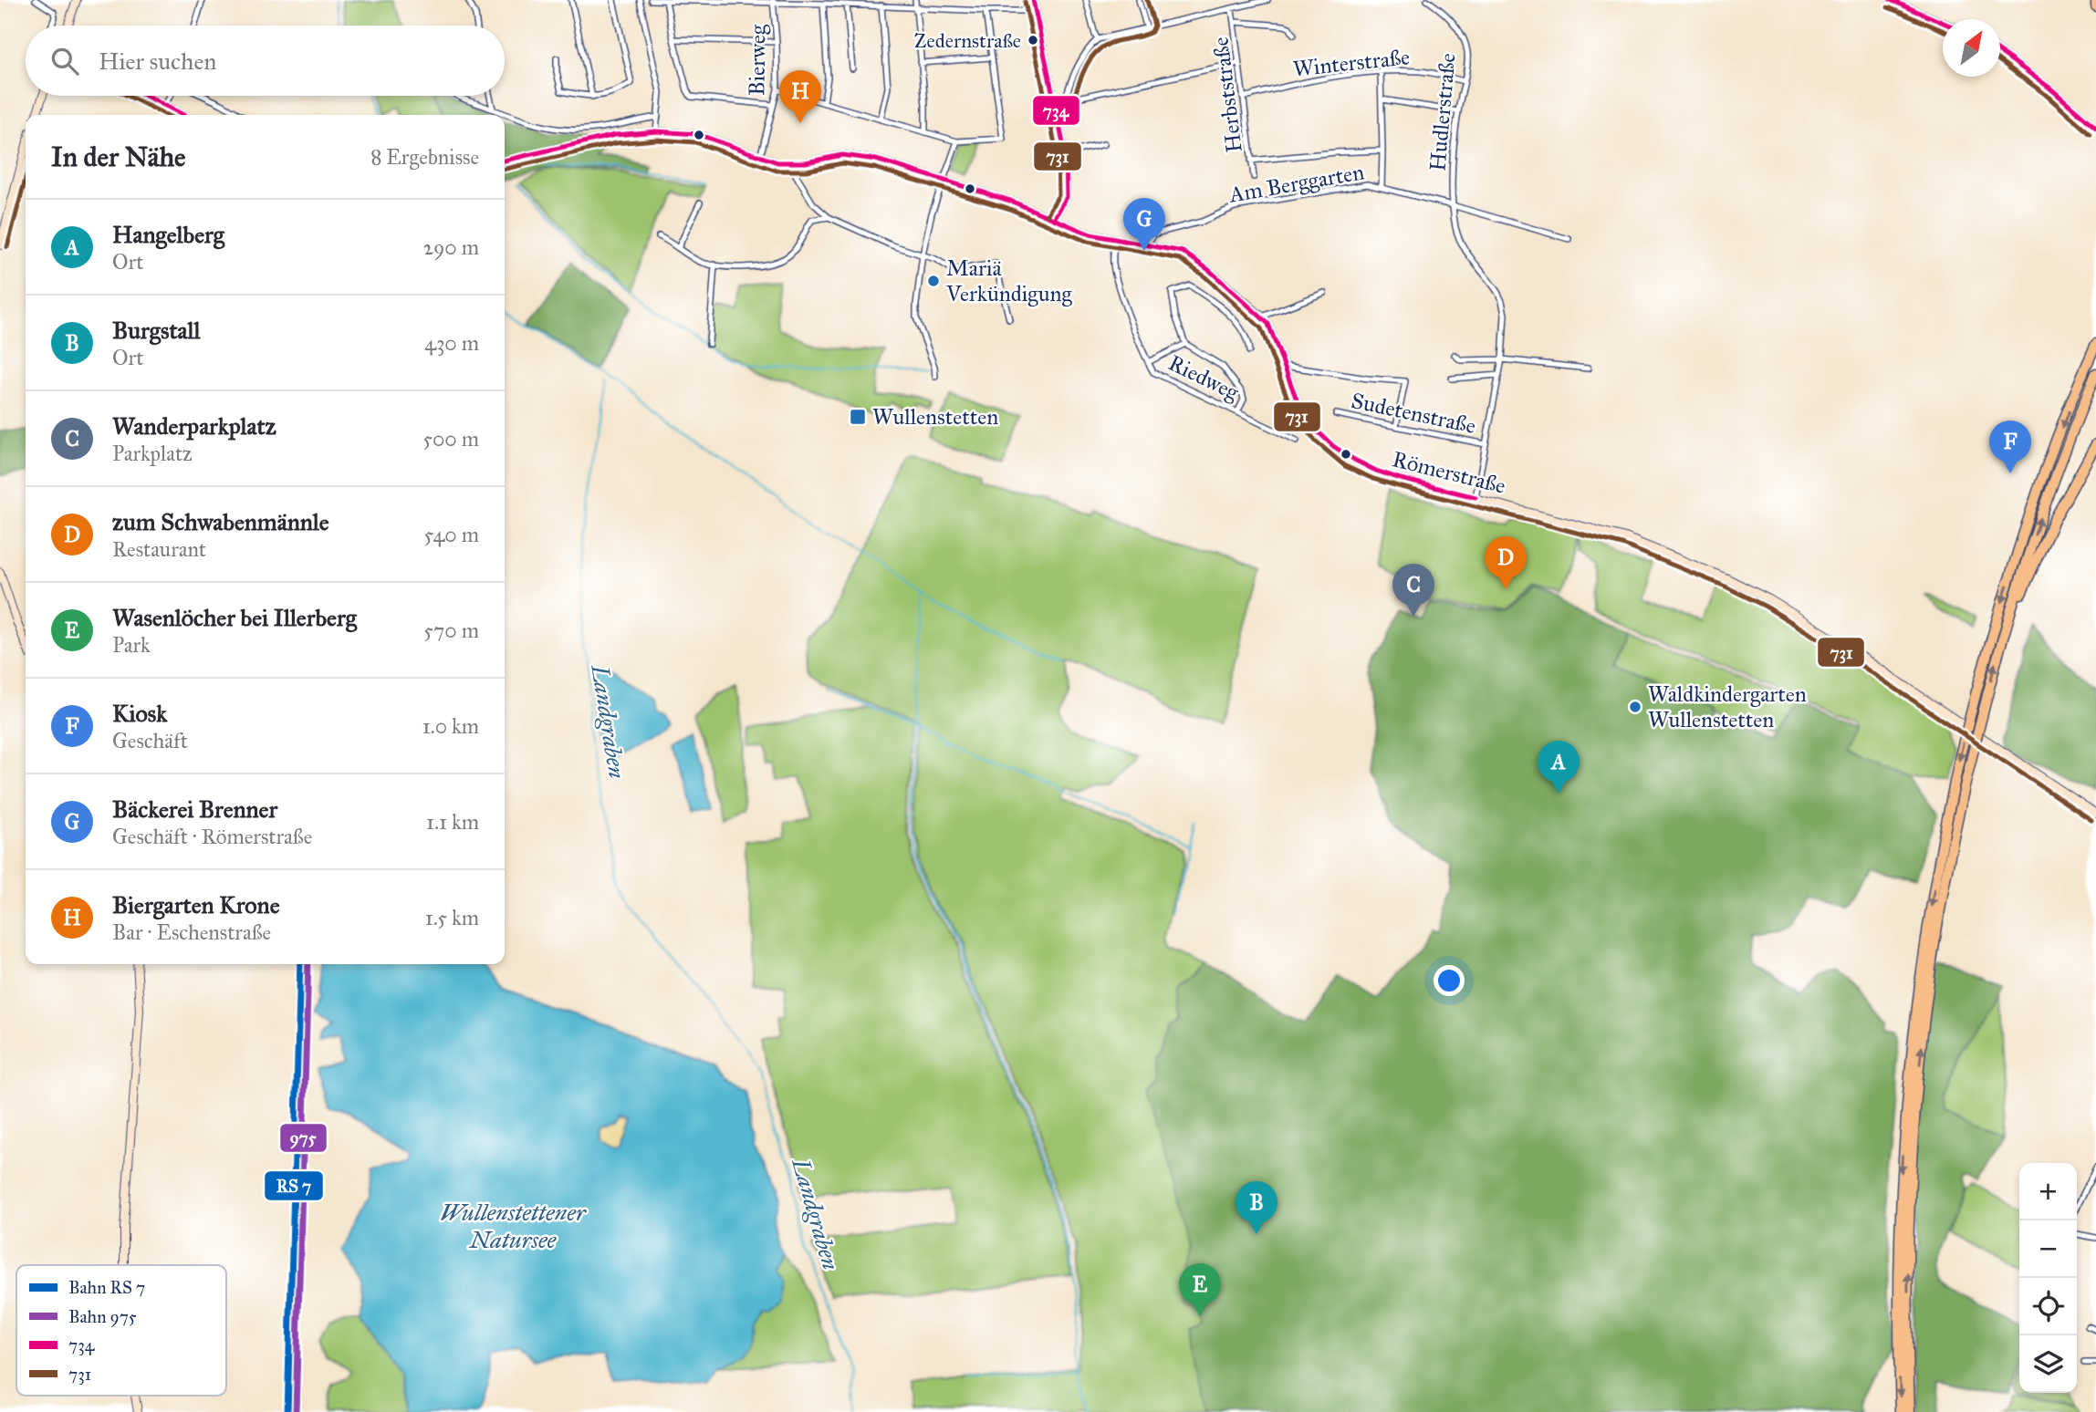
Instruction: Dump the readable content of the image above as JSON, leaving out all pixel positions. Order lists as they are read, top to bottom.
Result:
{
  "streets": {
    "main road": ["Römerstraße"],
    "street": [
      "Bierweg",
      "Winterstraße",
      "Herbststraße",
      "Hudlerstraße",
      "Am Berggarten",
      "Riedweg",
      "Sudetenstraße"
    ]
  },
  "crossings": [
    ["Bierweg", "Römerstraße"],
    ["Winterstraße", "Herbststraße"],
    ["Winterstraße", "Hudlerstraße"],
    ["Hudlerstraße", "Am Berggarten"],
    ["Hudlerstraße", "Sudetenstraße"],
    ["Hudlerstraße", "Römerstraße"],
    ["Am Berggarten", "Römerstraße"],
    ["Riedweg", "Römerstraße"]
  ],
  "water": ["Landgraben", "Wullenstettener Natursee"],
  "places": {
    "other": ["Zedernstraße", "Mariä Verkündigung", "Waldkindergarten Wullenstetten"],
    "transit": ["Wullenstetten"]
  },
  "lines": ["transit line 734", "transit line 731", "rail line 975"],
  "legend": [
    "Bahn RS 7",
    "Bahn 975",
    "734",
    "731"
  ],
  "north": "top right",
  "page": {
    "search": "Hier suchen",
    "pins": [
      "H",
      "G",
      "F",
      "D",
      "C",
      "A",
      "B",
      "E"
    ],
    "heading": ["In der Nähe", "8 Ergebnisse"],
    "list": [
      {
        "mark": "A",
        "name": "Hangelberg",
        "note": "Ort",
        "value": "290 m"
      },
      {
        "mark": "B",
        "name": "Burgstall",
        "note": "Ort",
        "value": "430 m"
      },
      {
        "mark": "C",
        "name": "Wanderparkplatz",
        "note": "Parkplatz",
        "value": "500 m"
      },
      {
        "mark": "D",
        "name": "zum Schwabenmännle",
        "note": "Restaurant",
        "value": "540 m"
      },
      {
        "mark": "E",
        "name": "Wasenlöcher bei Illerberg",
        "note": "Park",
        "value": "570 m"
      },
      {
        "mark": "F",
        "name": "Kiosk",
        "note": "Geschäft",
        "value": "1.0 km"
      },
      {
        "mark": "G",
        "name": "Bäckerei Brenner",
        "note": "Geschäft · Römerstraße",
        "value": "1.1 km"
      },
      {
        "mark": "H",
        "name": "Biergarten Krone",
        "note": "Bar · Eschenstraße",
        "value": "1.5 km"
      }
    ],
    "map_buttons": ["+", "−"]
  }
}
